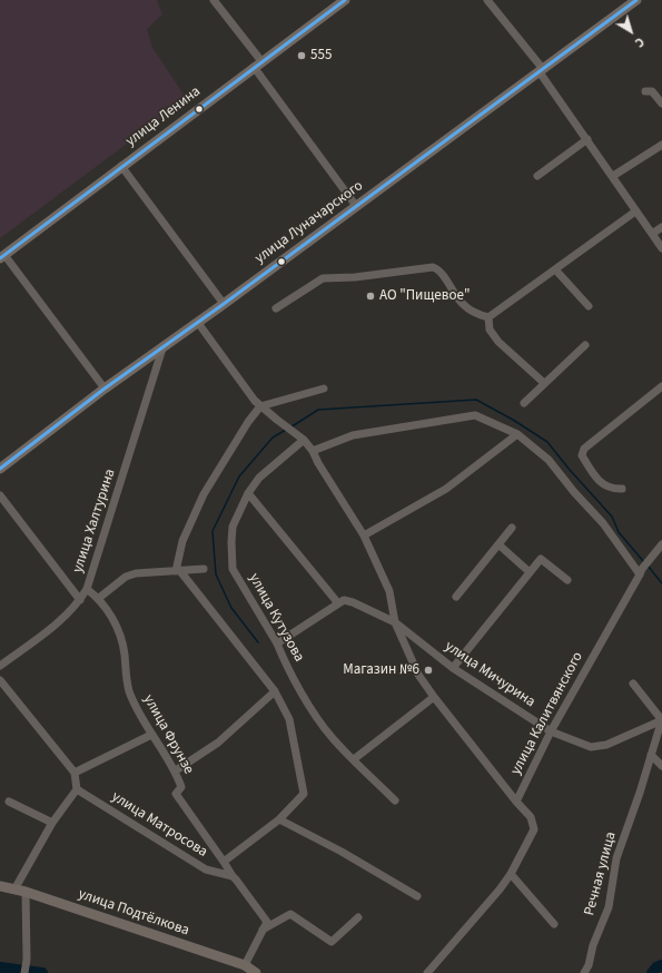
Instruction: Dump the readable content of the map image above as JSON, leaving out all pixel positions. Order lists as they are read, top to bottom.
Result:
{
  "streets": {
    "main road": ["улица Ленина", "улица Луначарского", "улица Подтёлкова"],
    "street": [
      "улица Халтурина",
      "улица Кутузова",
      "улица Мичурина",
      "улица Калитвянского",
      "улица Фрунзе",
      "улица Матросова",
      "Речная улица"
    ]
  },
  "crossings": [
    ["улица Луначарского", "улица Халтурина"],
    ["улица Халтурина", "улица Фрунзе"],
    ["улица Мичурина", "улица Калитвянского"],
    ["улица Мичурина", "Речная улица"]
  ],
  "places": ["555", "АО \"Пищевое\"", "Магазин №6"],
  "north": "bottom right"
}
